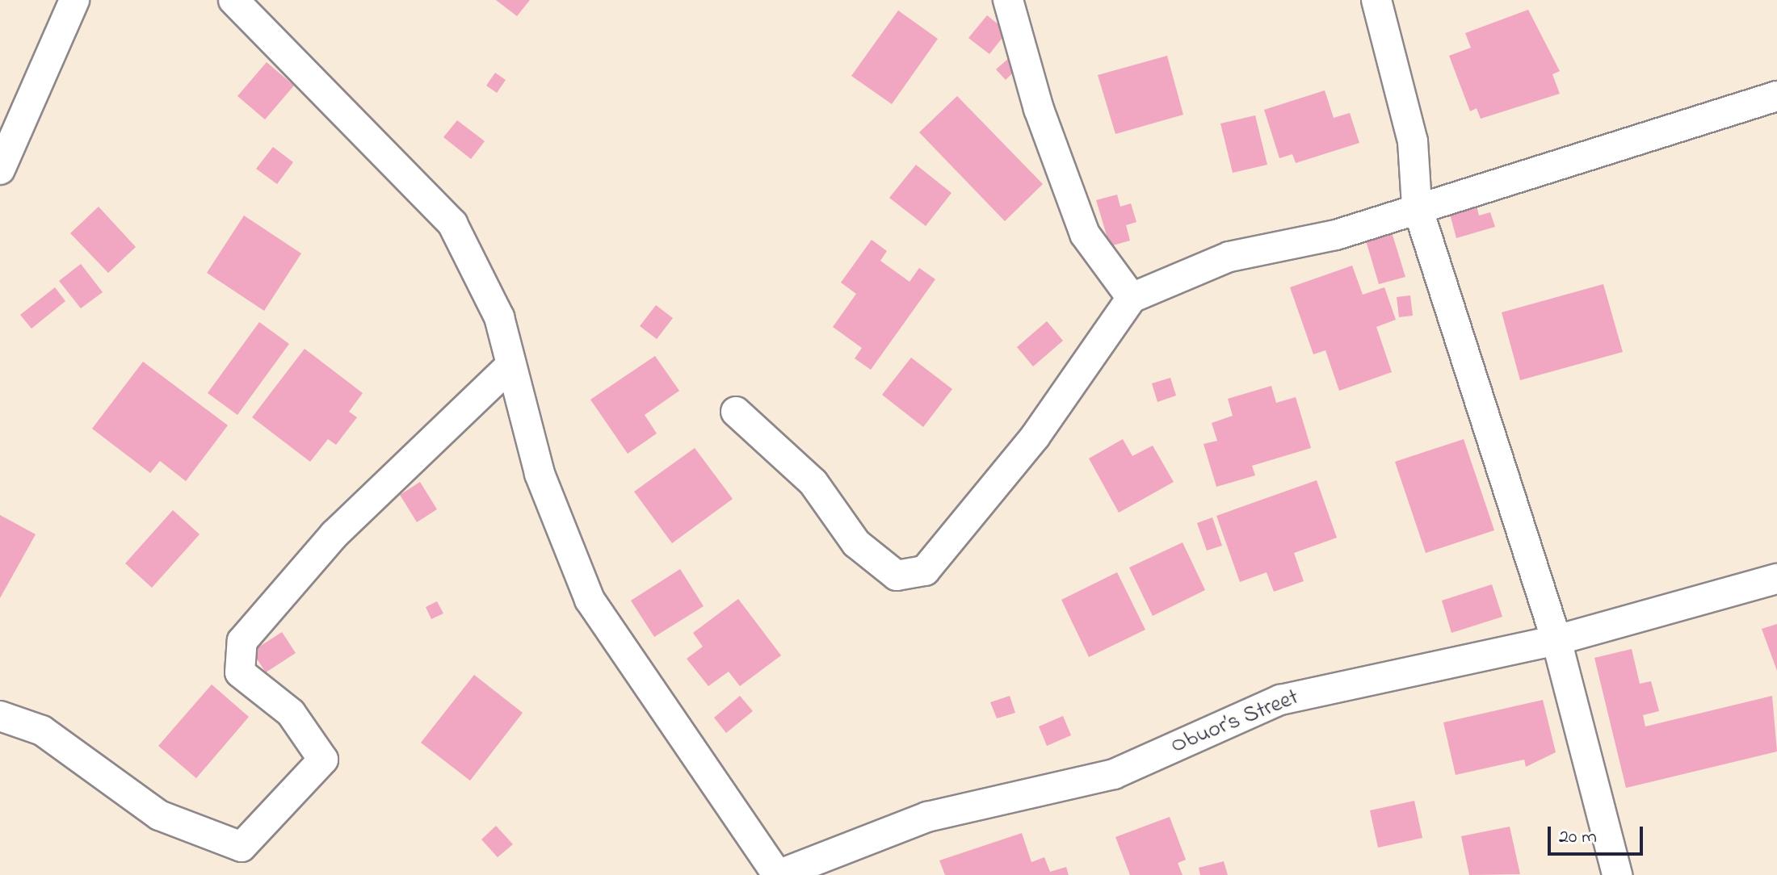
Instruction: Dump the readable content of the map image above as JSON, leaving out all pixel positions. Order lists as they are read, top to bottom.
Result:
{
  "streets": {
    "street": ["Obuor’s Street"]
  },
  "scale_bar": "20 m"
}
